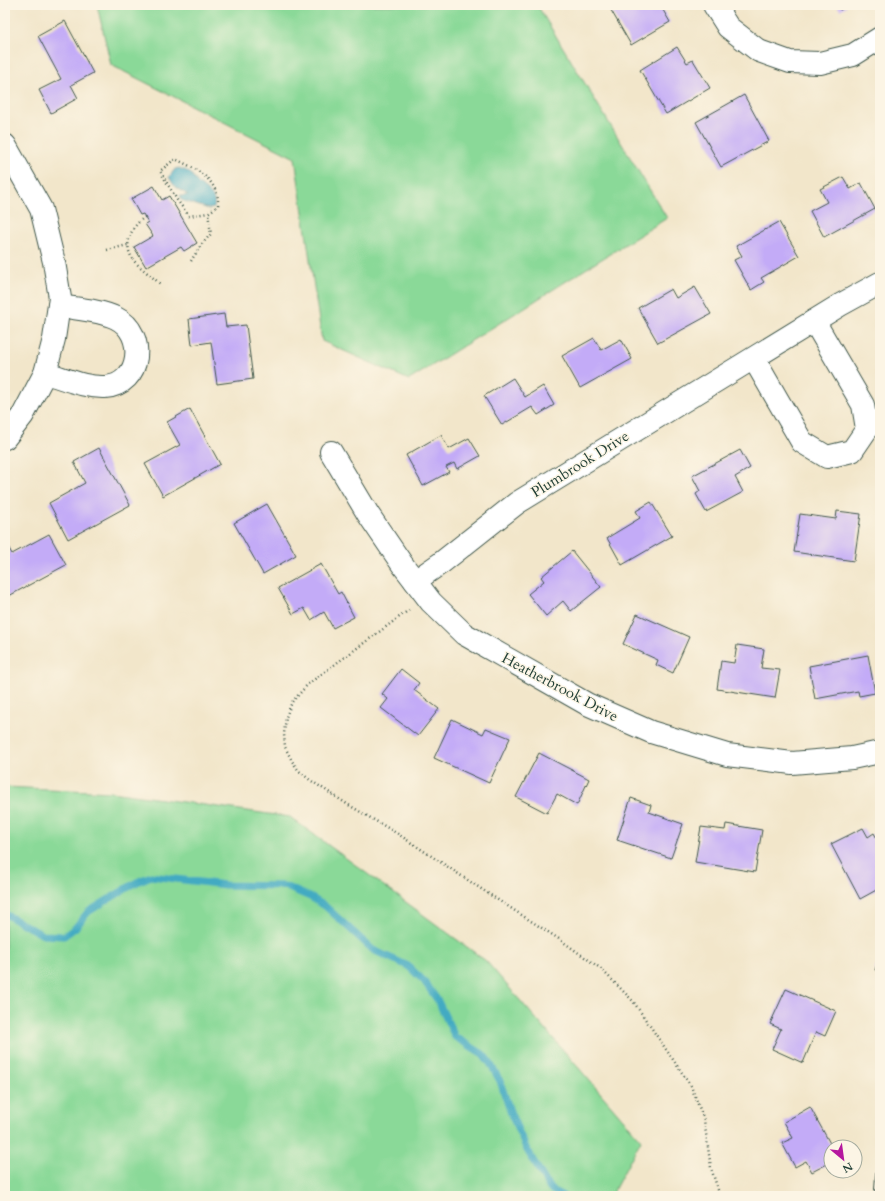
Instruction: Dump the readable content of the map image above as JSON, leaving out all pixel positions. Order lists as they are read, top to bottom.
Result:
{
  "streets": {
    "street": ["Plumbrook Drive", "Heatherbrook Drive"]
  },
  "crossings": [
    ["Plumbrook Drive", "Heatherbrook Drive"]
  ],
  "north": "bottom right"
}
